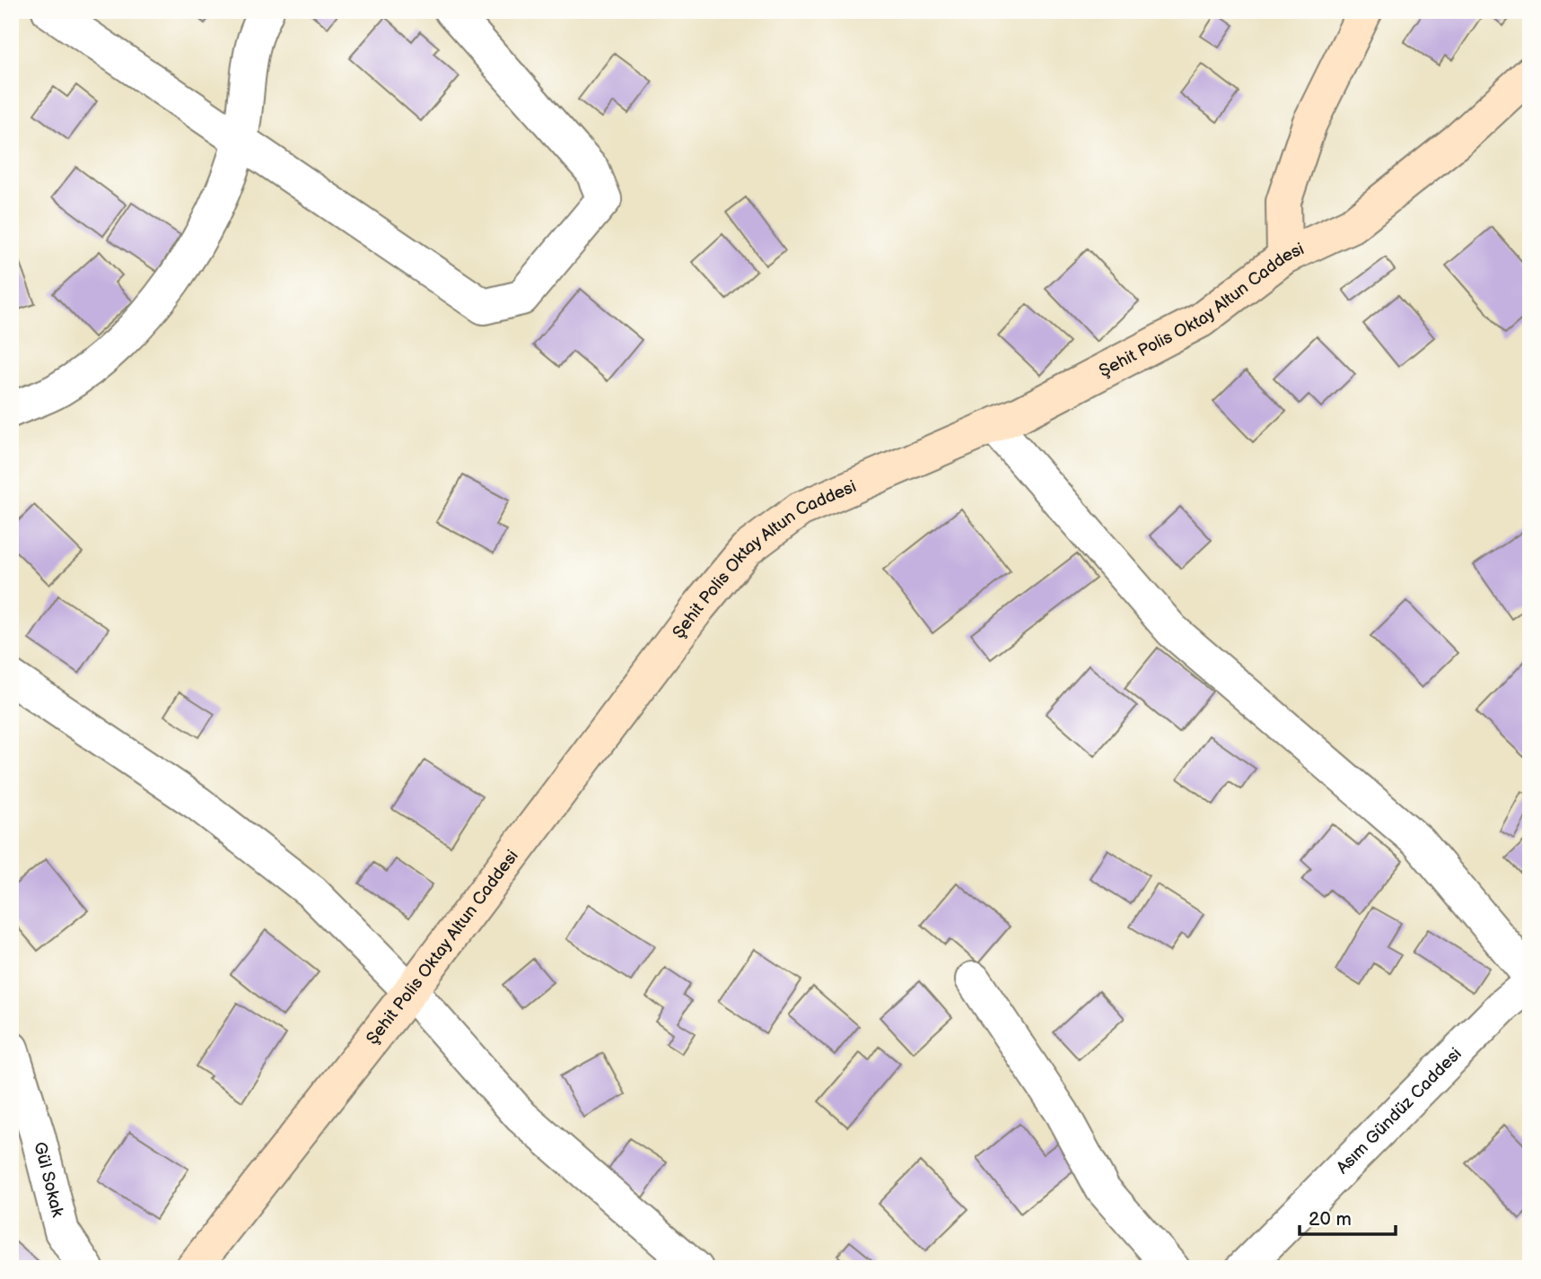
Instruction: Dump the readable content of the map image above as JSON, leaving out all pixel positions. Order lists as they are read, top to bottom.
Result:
{
  "streets": {
    "street": ["Şehit Polis Oktay Altun Caddesi", "Asım Gündüz Caddesi", "Gül Sokak"]
  },
  "scale_bar": "20 m"
}
